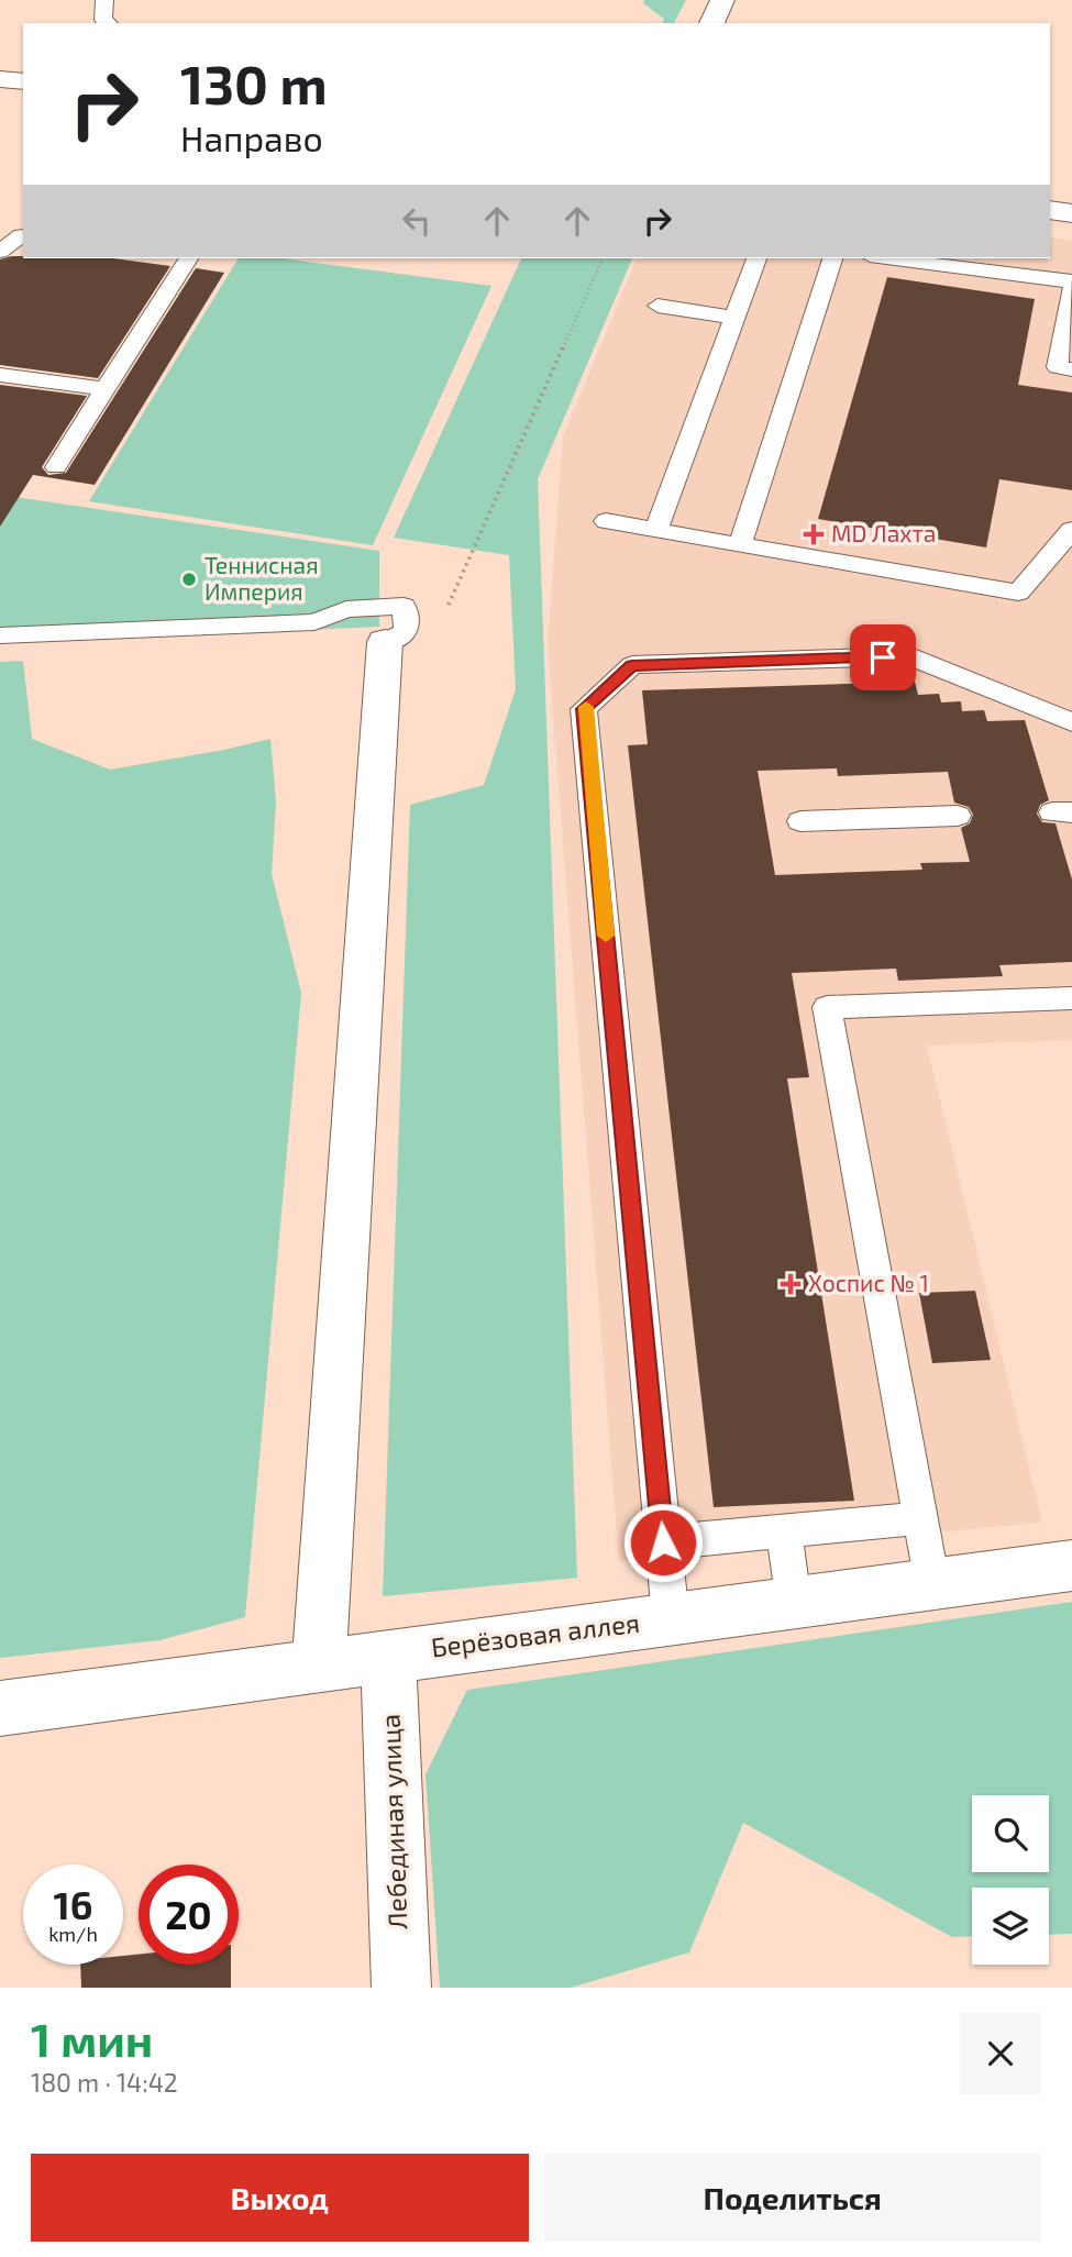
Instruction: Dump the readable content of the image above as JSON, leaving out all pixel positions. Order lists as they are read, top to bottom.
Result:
{
  "streets": {
    "street": ["Берёзовая аллея", "Лебединая улица"]
  },
  "crossings": [
    ["Берёзовая аллея", "Лебединая улица"]
  ],
  "places": {
    "health": ["MD Лахта", "Хоспис № 1"],
    "other": ["Теннисная Империя"]
  },
  "page": {
    "turn": ["130 m", "Направо"],
    "speed": "16 km/h",
    "limit": "20",
    "heading": ["1 мин", "180 m · 14:42"],
    "buttons": ["Выход", "Поделиться"]
  }
}
